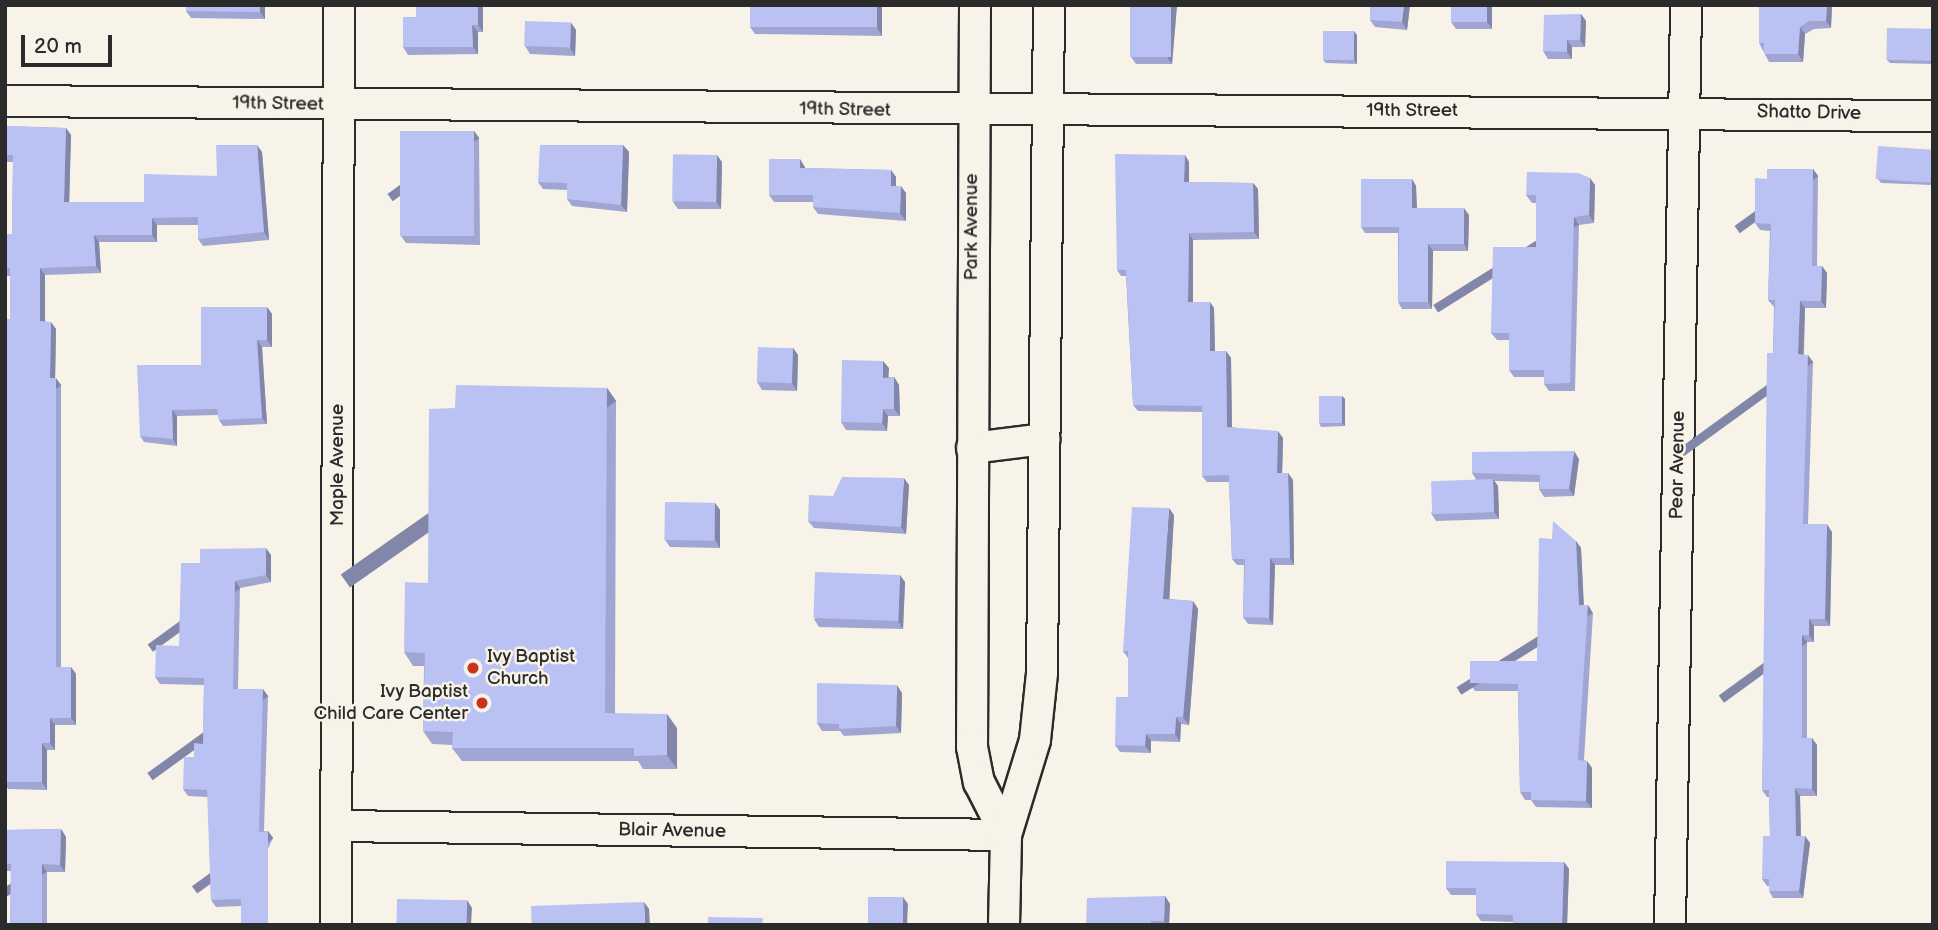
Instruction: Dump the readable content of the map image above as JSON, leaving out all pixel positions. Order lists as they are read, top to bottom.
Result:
{
  "streets": {
    "street": [
      "19th Street",
      "Shatto Drive",
      "Park Avenue",
      "Maple Avenue",
      "Pear Avenue",
      "Blair Avenue"
    ]
  },
  "crossings": [
    ["19th Street", "Shatto Drive"],
    ["19th Street", "Park Avenue"],
    ["19th Street", "Maple Avenue"],
    ["19th Street", "Pear Avenue"],
    ["Shatto Drive", "Pear Avenue"],
    ["Park Avenue", "Blair Avenue"],
    ["Maple Avenue", "Blair Avenue"]
  ],
  "places": ["Ivy Baptist Church", "Ivy Baptist Child Care Center"],
  "scale_bar": "20 m"
}
